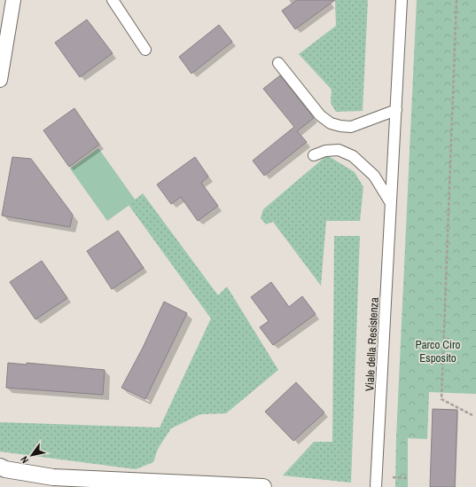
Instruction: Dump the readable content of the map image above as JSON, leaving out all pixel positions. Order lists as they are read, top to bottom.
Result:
{
  "streets": {
    "street": ["Viale della Resistenza"]
  },
  "parks": ["Parco Ciro Esposito"],
  "north": "bottom left"
}
